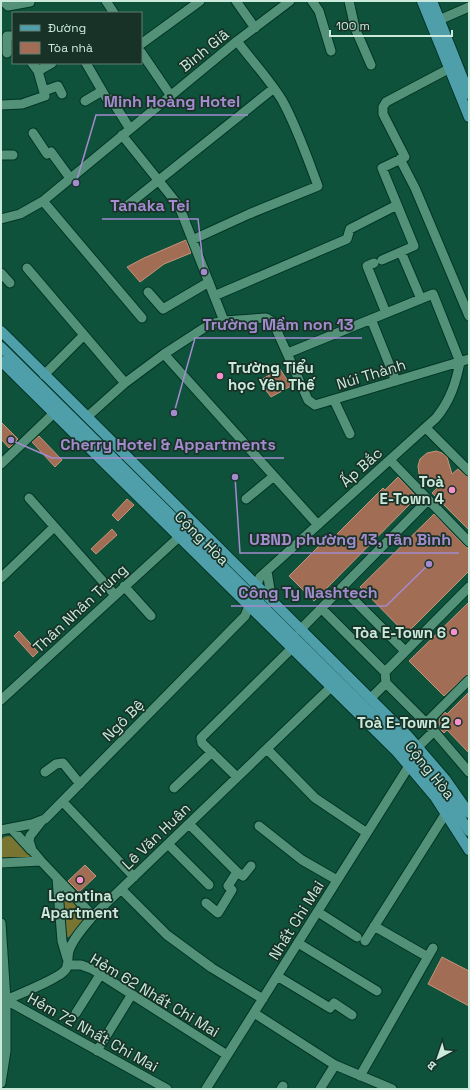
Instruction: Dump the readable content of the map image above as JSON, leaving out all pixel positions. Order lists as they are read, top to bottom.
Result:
{
  "streets": {
    "main road": ["Cộng Hòa"],
    "street": [
      "Bình Giã",
      "Núi Thành",
      "Ấp Bắc",
      "Thân Nhân Trung",
      "Ngô Bệ",
      "Lê Văn Huân",
      "Nhất Chi Mai",
      "Hẻm 62 Nhất Chi Mai",
      "Hẻm 72 Nhất Chi Mai"
    ]
  },
  "crossings": [
    ["Núi Thành", "Ấp Bắc"],
    ["Núi Thành", "Cộng Hòa"],
    ["Ấp Bắc", "Cộng Hòa"],
    ["Ấp Bắc", "Ngô Bệ"],
    ["Cộng Hòa", "Thân Nhân Trung"],
    ["Cộng Hòa", "Ngô Bệ"],
    ["Cộng Hòa", "Lê Văn Huân"],
    ["Cộng Hòa", "Nhất Chi Mai"],
    ["Lê Văn Huân", "Hẻm 62 Nhất Chi Mai"],
    ["Lê Văn Huân", "Hẻm 72 Nhất Chi Mai"],
    ["Nhất Chi Mai", "Hẻm 62 Nhất Chi Mai"]
  ],
  "places": [
    "Minh Hoàng Hotel",
    "Tanaka Tei",
    "Trường Tiểu học Yên Thế",
    "Trường Mầm non 13",
    "Cherry Hotel & Appartments",
    "UBND phường 13, Tân Bình",
    "Toà E-Town 4",
    "Công Ty Nashtech",
    "Tòa E-Town 6",
    "Toà E-Town 2",
    "Leontina Apartment"
  ],
  "legend": ["Đường", "Tòa nhà"],
  "scale_bar": "100 m",
  "north": "bottom left"
}
